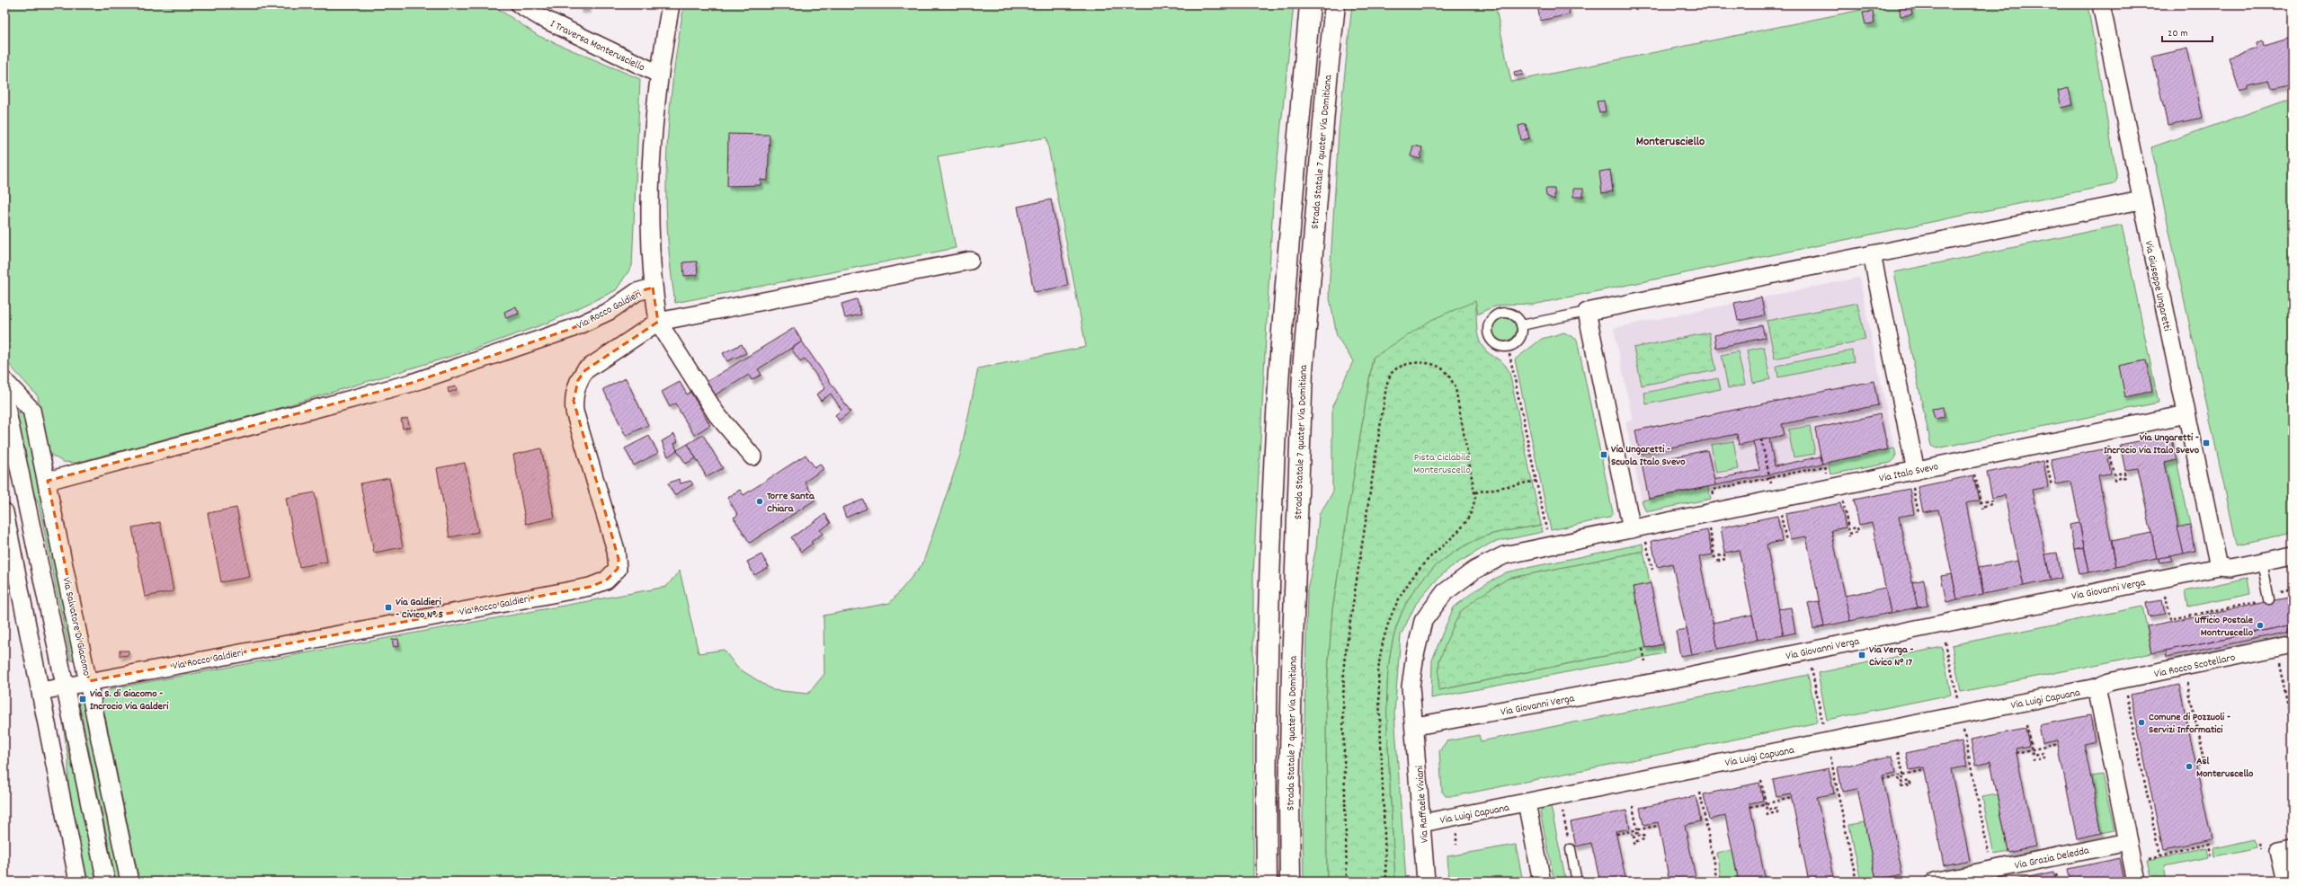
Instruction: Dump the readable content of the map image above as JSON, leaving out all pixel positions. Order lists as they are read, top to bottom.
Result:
{
  "streets": {
    "highway": ["Strada Statale 7 quater Via Domitiana"],
    "street": [
      "I Traversa Monterusciello",
      "Via Giuseppe Ungaretti",
      "Via Rocco Galdieri",
      "Via Italo Svevo",
      "Via Giovanni Verga",
      "Via Salvatore Di Giacomo",
      "Via Rocco Scotellaro",
      "Via Luigi Capuana",
      "Via Raffaele Viviani",
      "Via Grazia Deledda"
    ]
  },
  "crossings": [
    ["I Traversa Monterusciello", "Via Rocco Galdieri"],
    ["Via Giuseppe Ungaretti", "Via Italo Svevo"],
    ["Via Giuseppe Ungaretti", "Via Giovanni Verga"],
    ["Via Rocco Galdieri", "Via Salvatore Di Giacomo"],
    ["Via Italo Svevo", "Via Giovanni Verga"],
    ["Via Italo Svevo", "Via Raffaele Viviani"],
    ["Via Giovanni Verga", "Via Raffaele Viviani"],
    ["Via Rocco Scotellaro", "Via Luigi Capuana"],
    ["Via Luigi Capuana", "Via Raffaele Viviani"]
  ],
  "districts": ["Monterusciello"],
  "parks": ["Pista Ciclabile Monteruscello"],
  "places": {
    "transit": [
      "Via Ungaretti - Incrocio Via Italo Svevo",
      "Via Ungaretti - Scuola Italo Svevo",
      "Via Galdieri - Civico N° 5",
      "Via Verga - Civico N° 17",
      "Via S. di Giacomo - Incrocio Via Galderi"
    ],
    "other": [
      "Torre Santa Chiara",
      "Ufficio Postale Montruscello",
      "Comune di Pozzuoli - Servizi Informatici",
      "Asl Monteruscello"
    ]
  },
  "scale_bar": "20 m"
}
